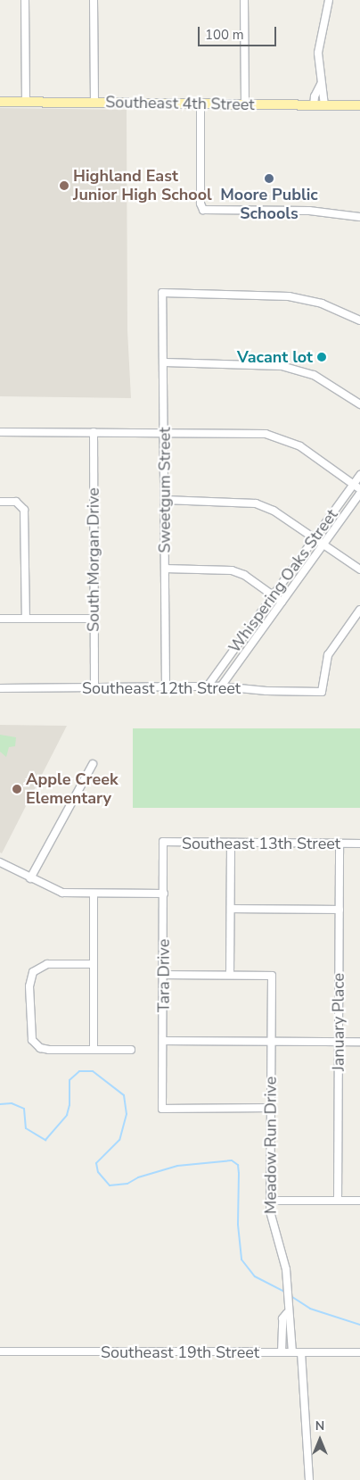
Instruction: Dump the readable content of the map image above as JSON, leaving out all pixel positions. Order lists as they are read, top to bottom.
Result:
{
  "streets": {
    "main road": ["Southeast 4th Street"],
    "street": [
      "Sweetgum Street",
      "South Morgan Drive",
      "Whispering Oaks Street",
      "Southeast 12th Street",
      "Southeast 13th Street",
      "Tara Drive",
      "January Place",
      "Meadow Run Drive",
      "Southeast 19th Street"
    ]
  },
  "crossings": [
    ["Sweetgum Street", "Southeast 12th Street"],
    ["South Morgan Drive", "Southeast 12th Street"],
    ["Whispering Oaks Street", "Southeast 12th Street"],
    ["Southeast 13th Street", "Tara Drive"],
    ["Southeast 13th Street", "January Place"],
    ["Tara Drive", "Meadow Run Drive"],
    ["Meadow Run Drive", "Southeast 19th Street"]
  ],
  "places": [
    "Moore Public Schools",
    "Highland East Junior High School",
    "Vacant lot",
    "Apple Creek Elementary"
  ],
  "scale_bar": "100 m",
  "north": "top"
}
